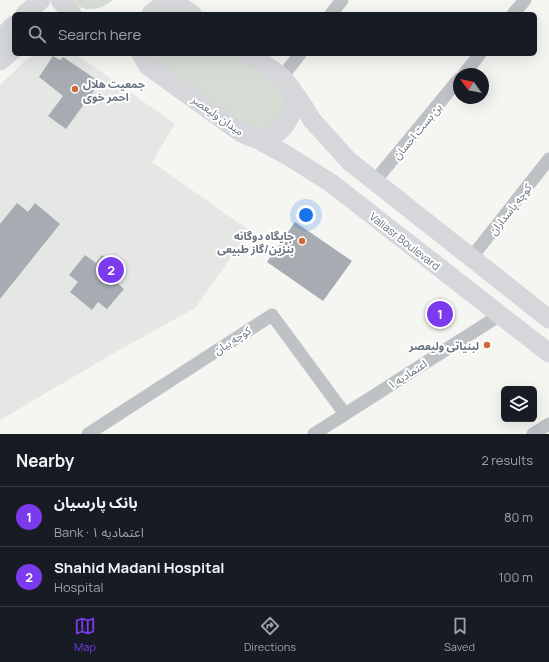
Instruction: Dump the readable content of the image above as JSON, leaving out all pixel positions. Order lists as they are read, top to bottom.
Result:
{
  "streets": {
    "main road": ["میدان ولیعصر", "Valiasr Boulevard"],
    "street": [
      "بن بست احسان",
      "کوچه پاسداران",
      "کوچه بیان",
      "اعتمادیه ۱"
    ]
  },
  "crossings": [
    ["میدان ولیعصر", "Valiasr Boulevard"],
    ["Valiasr Boulevard", "اعتمادیه ۱"],
    ["کوچه بیان", "اعتمادیه ۱"]
  ],
  "places": ["جمعیت هلال احمر خوی", "جایگاه دوگانه بنزین/گاز طبیعی", "لبنیاتی ولیعصر"],
  "north": "top left",
  "page": {
    "search": "Search here",
    "pins": ["2", "1"],
    "heading": ["Nearby", "2 results"],
    "list": [
      {
        "mark": "1",
        "name": "بانک پارسیان",
        "note": "Bank · اعتمادیه ۱",
        "value": "80 m"
      },
      {
        "mark": "2",
        "name": "Shahid Madani Hospital",
        "note": "Hospital",
        "value": "100 m"
      }
    ],
    "nav": ["Map", "Directions", "Saved"]
  }
}
